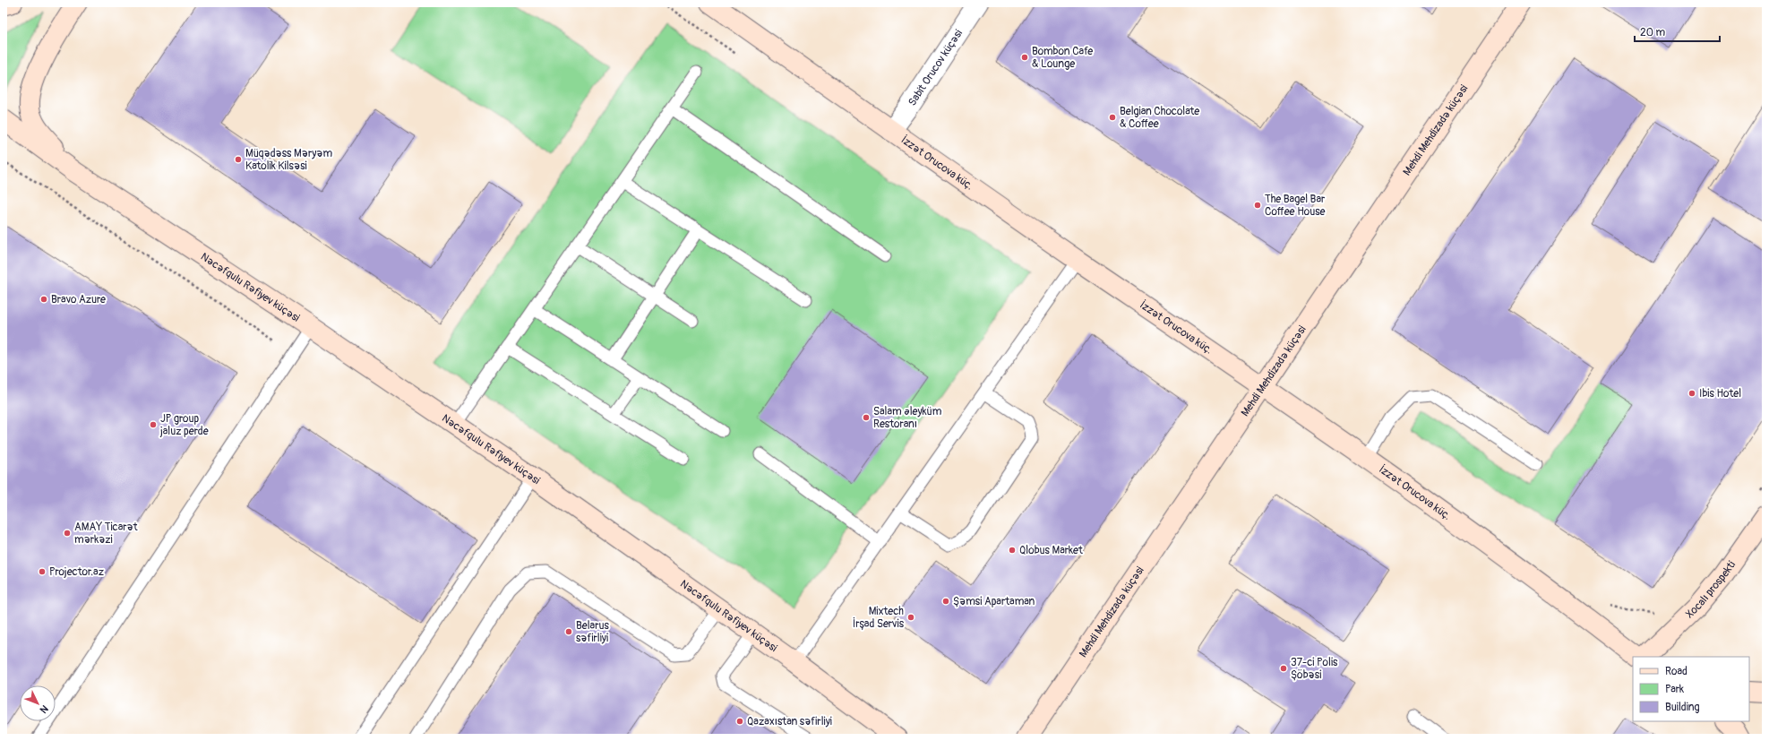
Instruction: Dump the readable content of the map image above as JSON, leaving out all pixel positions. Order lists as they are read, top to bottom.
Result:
{
  "streets": {
    "main road": [
      "Mehdi Mehdizadə küçəsi",
      "İzzət Orucova küç.",
      "Nəcəfqulu Rəfiyev küçəsi",
      "Xocalı prospekti"
    ],
    "street": ["Sabit Orucov küçəsi"]
  },
  "crossings": [
    ["Sabit Orucov küçəsi", "İzzət Orucova küç."],
    ["Mehdi Mehdizadə küçəsi", "İzzət Orucova küç."]
  ],
  "places": [
    "Bombon Cafe & Lounge",
    "Belgian Chocolate & Coffee",
    "Müqədəss Məryəm Katolik Kilsəsi",
    "The Bagel Bar Coffee House",
    "Bravo Azure",
    "Ibis Hotel",
    "Salam Əleyküm Restoranı",
    "JP group jaluz perde",
    "AMAY Ticarət mərkəzi",
    "Qlobus Market",
    "Projector.az",
    "Şəmsi Apartaman",
    "Mixtech İrşad Servis",
    "Belarus səfirliyi",
    "37-ci Polis Şöbəsi",
    "Qazaxıstan səfirliyi"
  ],
  "legend": ["Road", "Park", "Building"],
  "scale_bar": "20 m",
  "north": "bottom right"
}
